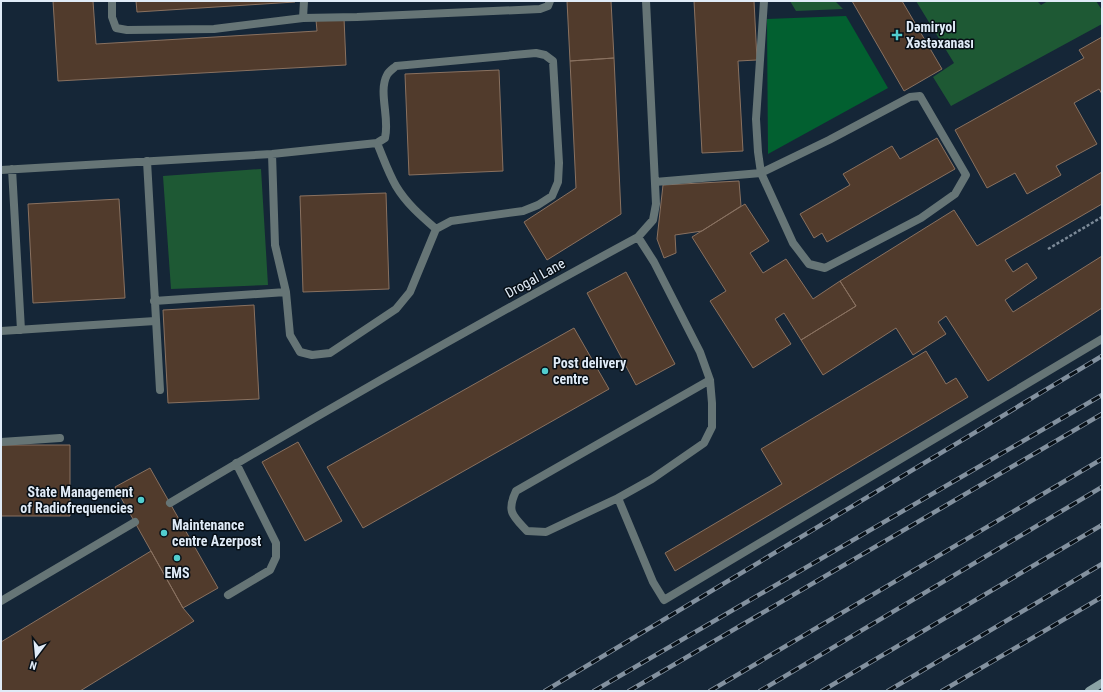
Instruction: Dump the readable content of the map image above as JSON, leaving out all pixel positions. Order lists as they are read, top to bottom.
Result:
{
  "streets": {
    "lane": ["Drogal Lane"]
  },
  "places": {
    "health": ["Dəmiryol Xəstəxanası"],
    "other": [
      "Post delivery centre",
      "State Management of Radiofrequencies",
      "Maintenance centre Azerpost",
      "EMS"
    ]
  },
  "north": "bottom"
}
